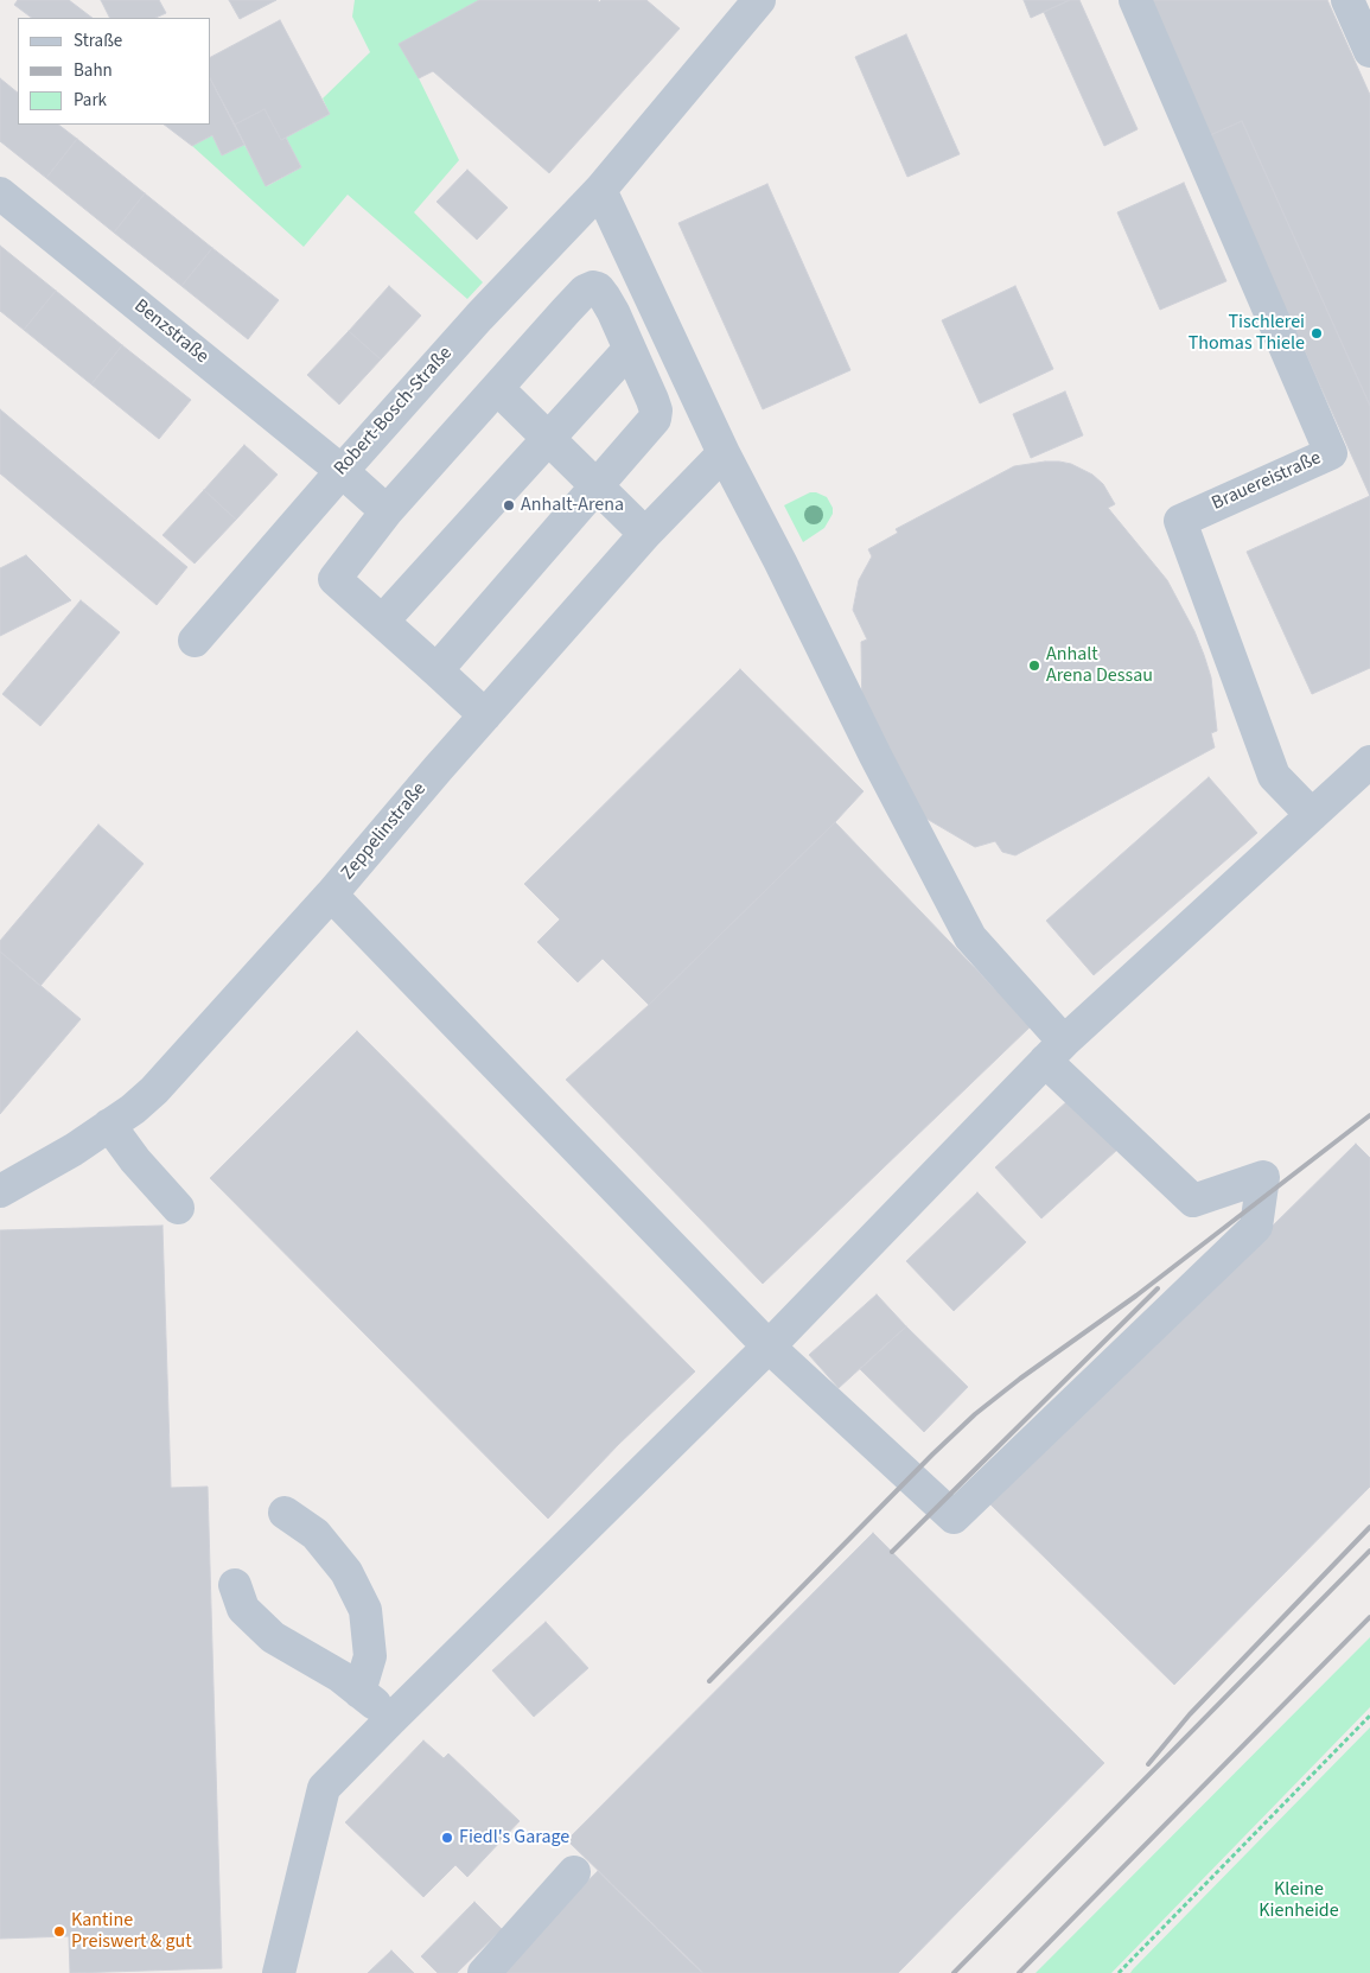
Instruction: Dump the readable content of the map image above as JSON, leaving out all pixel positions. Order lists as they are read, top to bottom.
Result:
{
  "streets": {
    "street": [
      "Benzstraße",
      "Robert-Bosch-Straße",
      "Brauereistraße",
      "Zeppelinstraße"
    ]
  },
  "crossings": [
    ["Benzstraße", "Robert-Bosch-Straße"]
  ],
  "parks": ["Kleine Kienheide"],
  "places": [
    "Tischlerei Thomas Thiele",
    "Anhalt-Arena",
    "Anhalt Arena Dessau",
    "Fiedl's Garage",
    "Kantine Preiswert & gut"
  ],
  "legend": ["Straße", "Bahn", "Park"]
}
